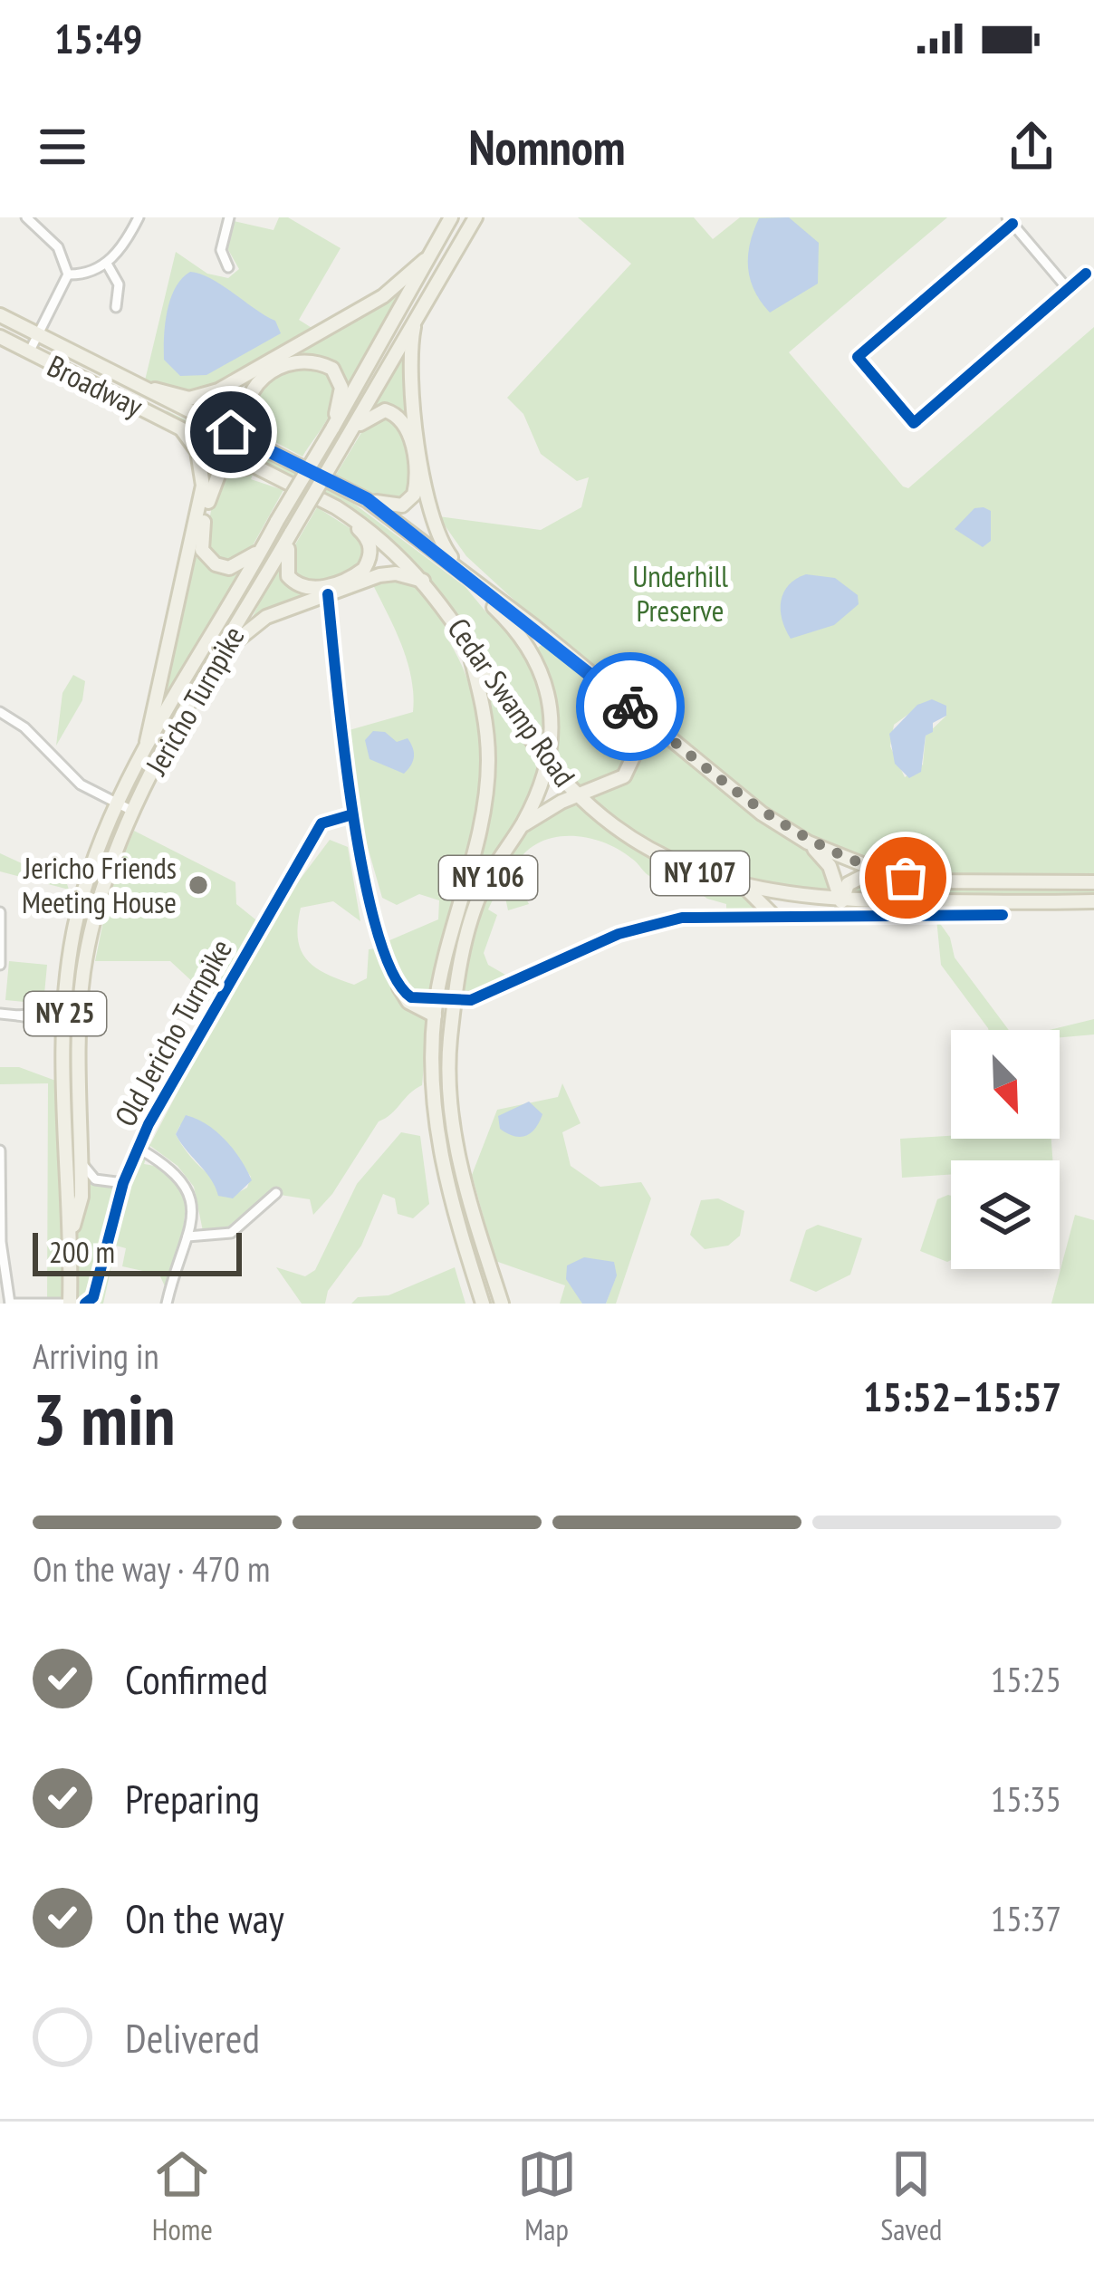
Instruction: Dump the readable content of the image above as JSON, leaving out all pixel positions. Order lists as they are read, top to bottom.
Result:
{
  "streets": {
    "main road": [
      "Broadway",
      "Jericho Turnpike",
      "Cedar Swamp Road",
      "NY 107",
      "NY 106",
      "NY 25"
    ],
    "street": ["Old Jericho Turnpike"]
  },
  "crossings": [
    ["Broadway", "Cedar Swamp Road"],
    ["Broadway", "NY 106"],
    ["Jericho Turnpike", "Old Jericho Turnpike"],
    ["Cedar Swamp Road", "NY 106"]
  ],
  "parks": ["Underhill Preserve"],
  "places": ["Jericho Friends Meeting House"],
  "scale_bar": "200 m",
  "north": "bottom right",
  "page": {
    "status": "15:49",
    "header": "Nomnom",
    "scale": "200 m",
    "heading": ["3 min", "Arriving in", "15:52–15:57"],
    "bar": "On the way · 470 m",
    "list": [
      ["Confirmed", "15:25"],
      ["Preparing", "15:35"],
      ["On the way", "15:37"],
      "Delivered"
    ],
    "tabs": ["Home", "Map", "Saved"]
  }
}
